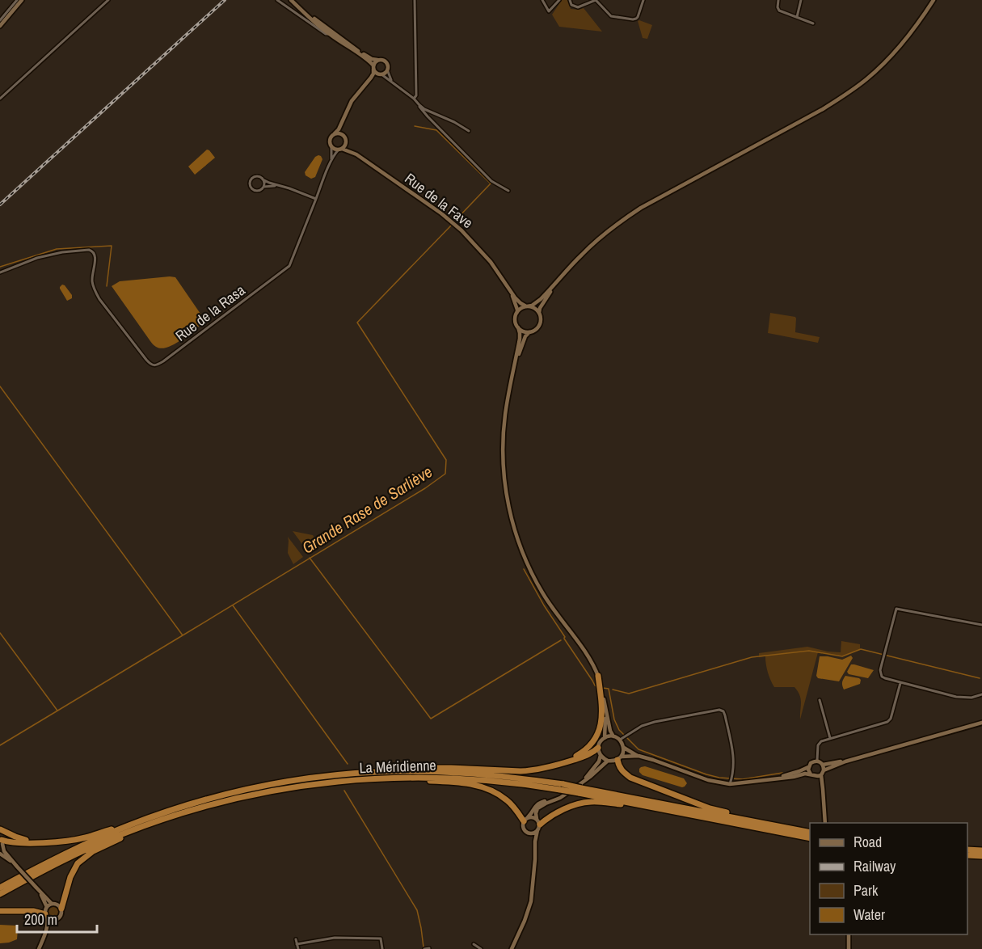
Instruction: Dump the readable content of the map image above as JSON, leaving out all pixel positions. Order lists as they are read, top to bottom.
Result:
{
  "streets": {
    "highway": ["La Méridienne"],
    "main road": ["Rue de la Fave"],
    "street": ["Rue de la Rasa"]
  },
  "water": ["Grande Rase de Sarliève"],
  "legend": [
    "Road",
    "Railway",
    "Park",
    "Water"
  ],
  "scale_bar": "200 m"
}
